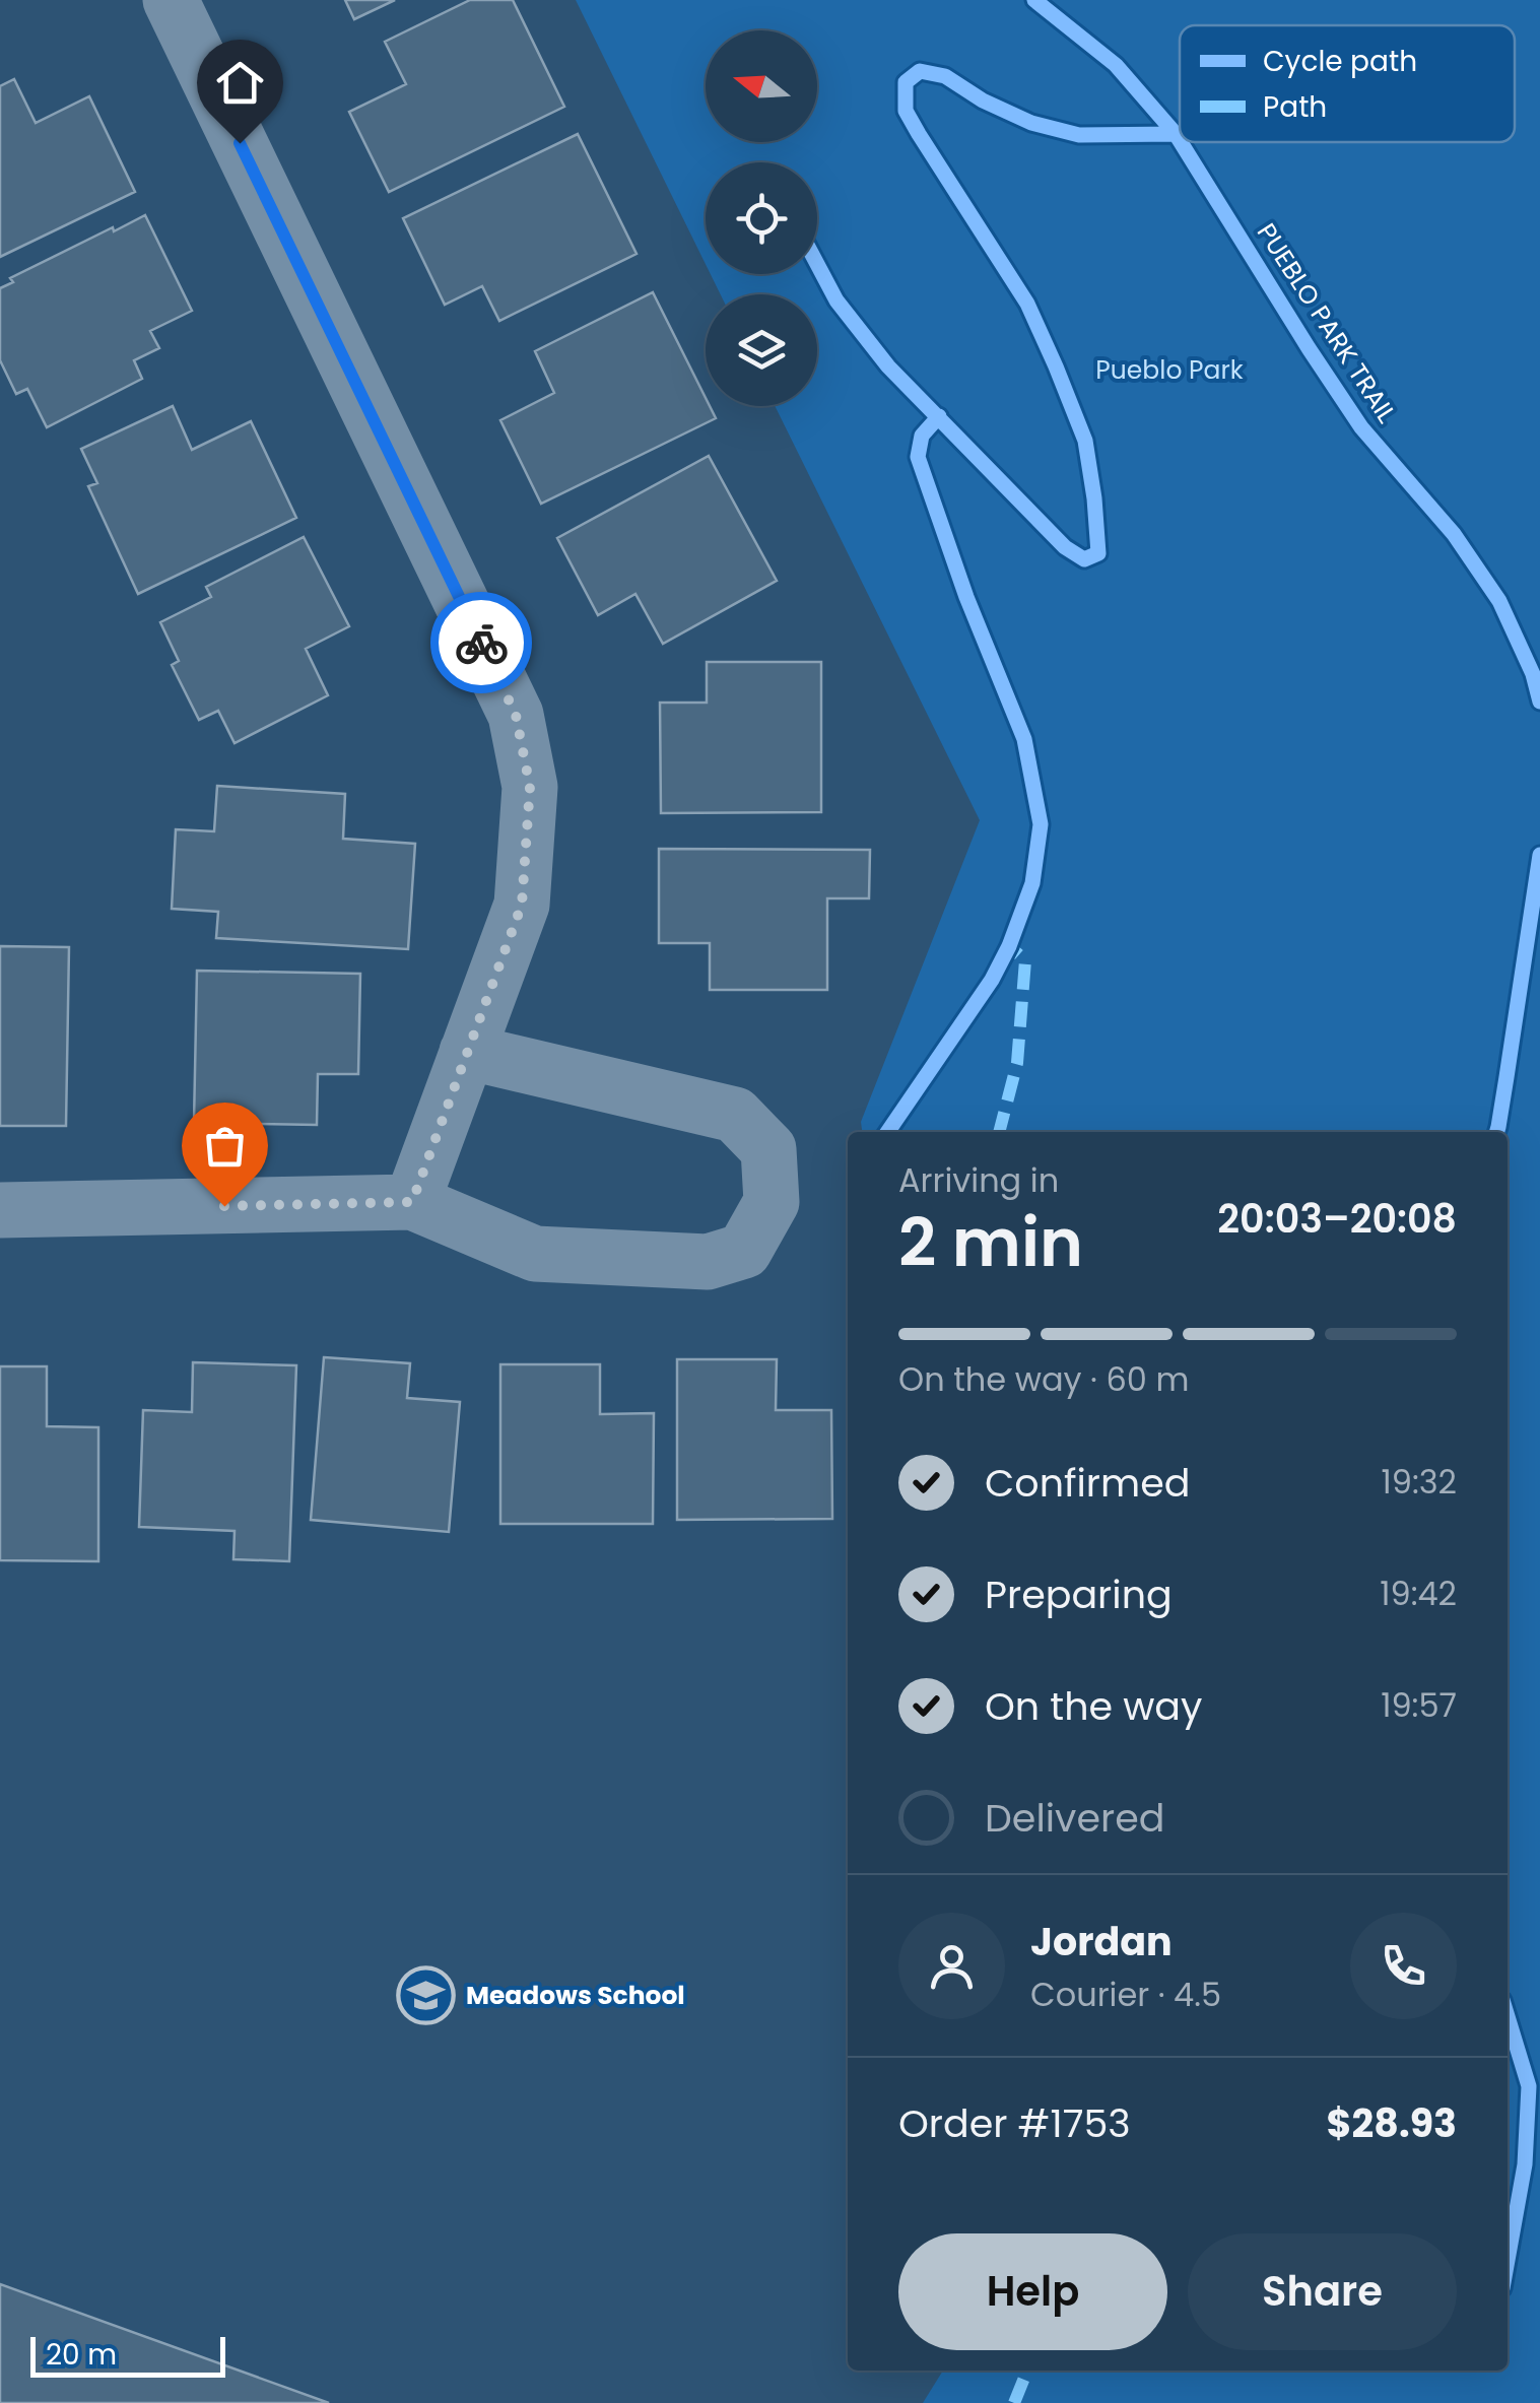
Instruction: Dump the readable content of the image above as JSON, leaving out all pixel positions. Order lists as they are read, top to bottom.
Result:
{
  "streets": {
    "cycle path": ["PUEBLO PARK TRAIL"]
  },
  "parks": ["Pueblo Park"],
  "places": {
    "school or university": ["Meadows School"]
  },
  "legend": ["Cycle path", "Path"],
  "scale_bar": "20 m",
  "north": "left",
  "page": {
    "heading": ["2 min", "Arriving in", "20:03–20:08"],
    "panel": [
      "Jordan",
      "Courier · 4.5",
      "Order #1753",
      "$28.93"
    ],
    "bar": "On the way · 60 m",
    "list": [
      ["Confirmed", "19:32"],
      ["Preparing", "19:42"],
      ["On the way", "19:57"],
      "Delivered"
    ],
    "buttons": ["Help", "Share"],
    "scale": "20 m"
  }
}
